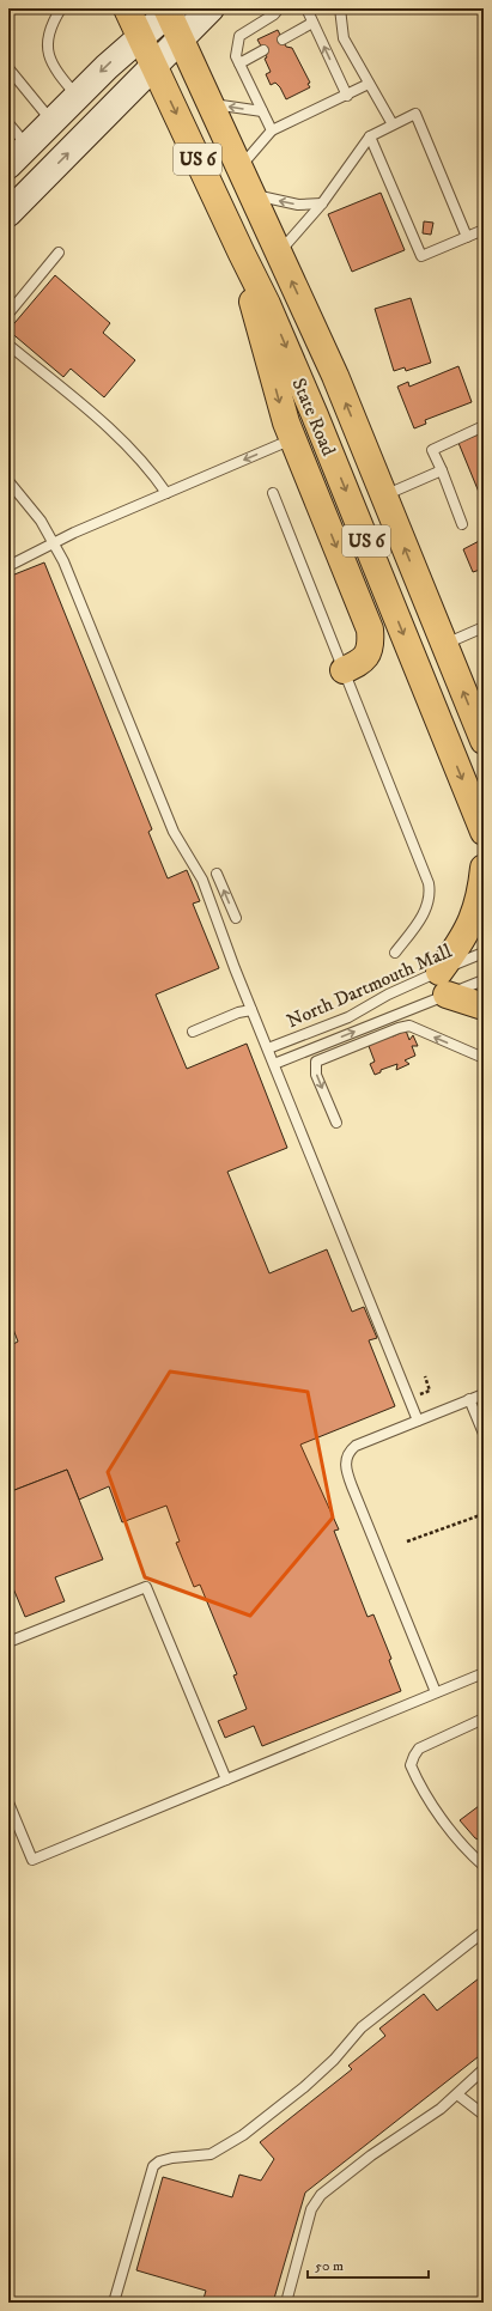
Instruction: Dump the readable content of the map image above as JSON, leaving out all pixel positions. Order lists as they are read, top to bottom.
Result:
{
  "streets": {
    "main road": ["US 6", "State Road"],
    "lane": ["North Dartmouth Mall"]
  },
  "scale_bar": "50 m"
}
